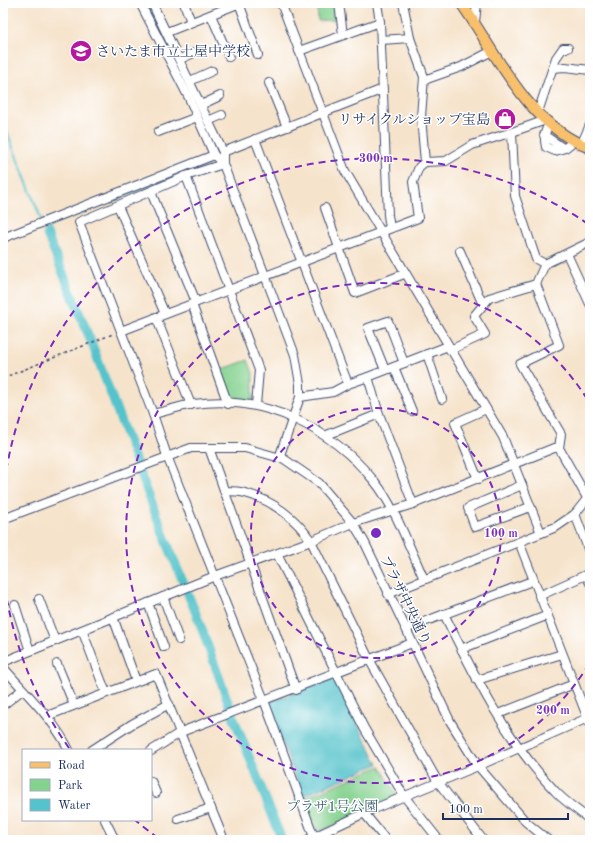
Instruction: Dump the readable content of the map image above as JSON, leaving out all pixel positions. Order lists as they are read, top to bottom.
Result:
{
  "streets": {
    "street": ["プラザ中央通り"]
  },
  "parks": ["プラザ1号公園"],
  "places": {
    "school or university": ["さいたま市立土屋中学校"],
    "shop": ["リサイクルショップ宝島"]
  },
  "legend": ["Road", "Park", "Water"],
  "scale_bar": "100 m",
  "rings": ["300 m", "100 m", "200 m"]
}
